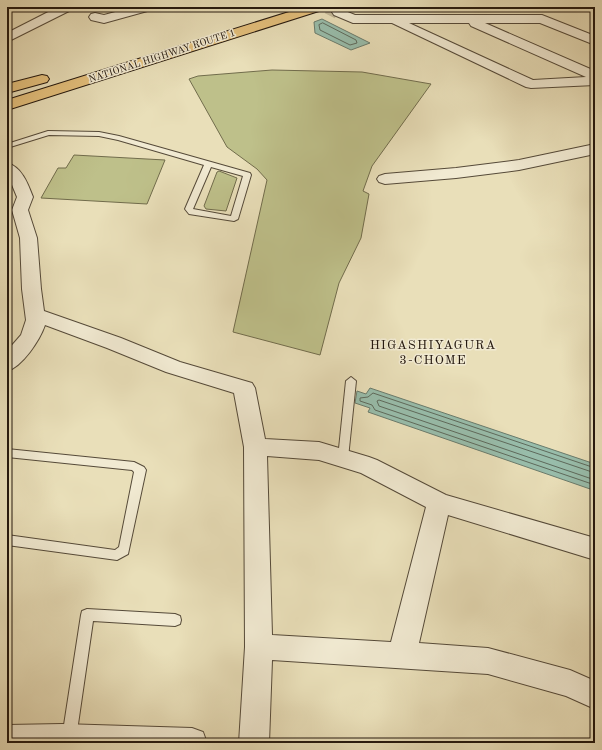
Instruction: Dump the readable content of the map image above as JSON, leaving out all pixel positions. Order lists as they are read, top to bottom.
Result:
{
  "streets": {
    "highway": ["NATIONAL HIGHWAY ROUTE 1"]
  },
  "districts": ["HIGASHIYAGURA 3-CHOME"]
}
